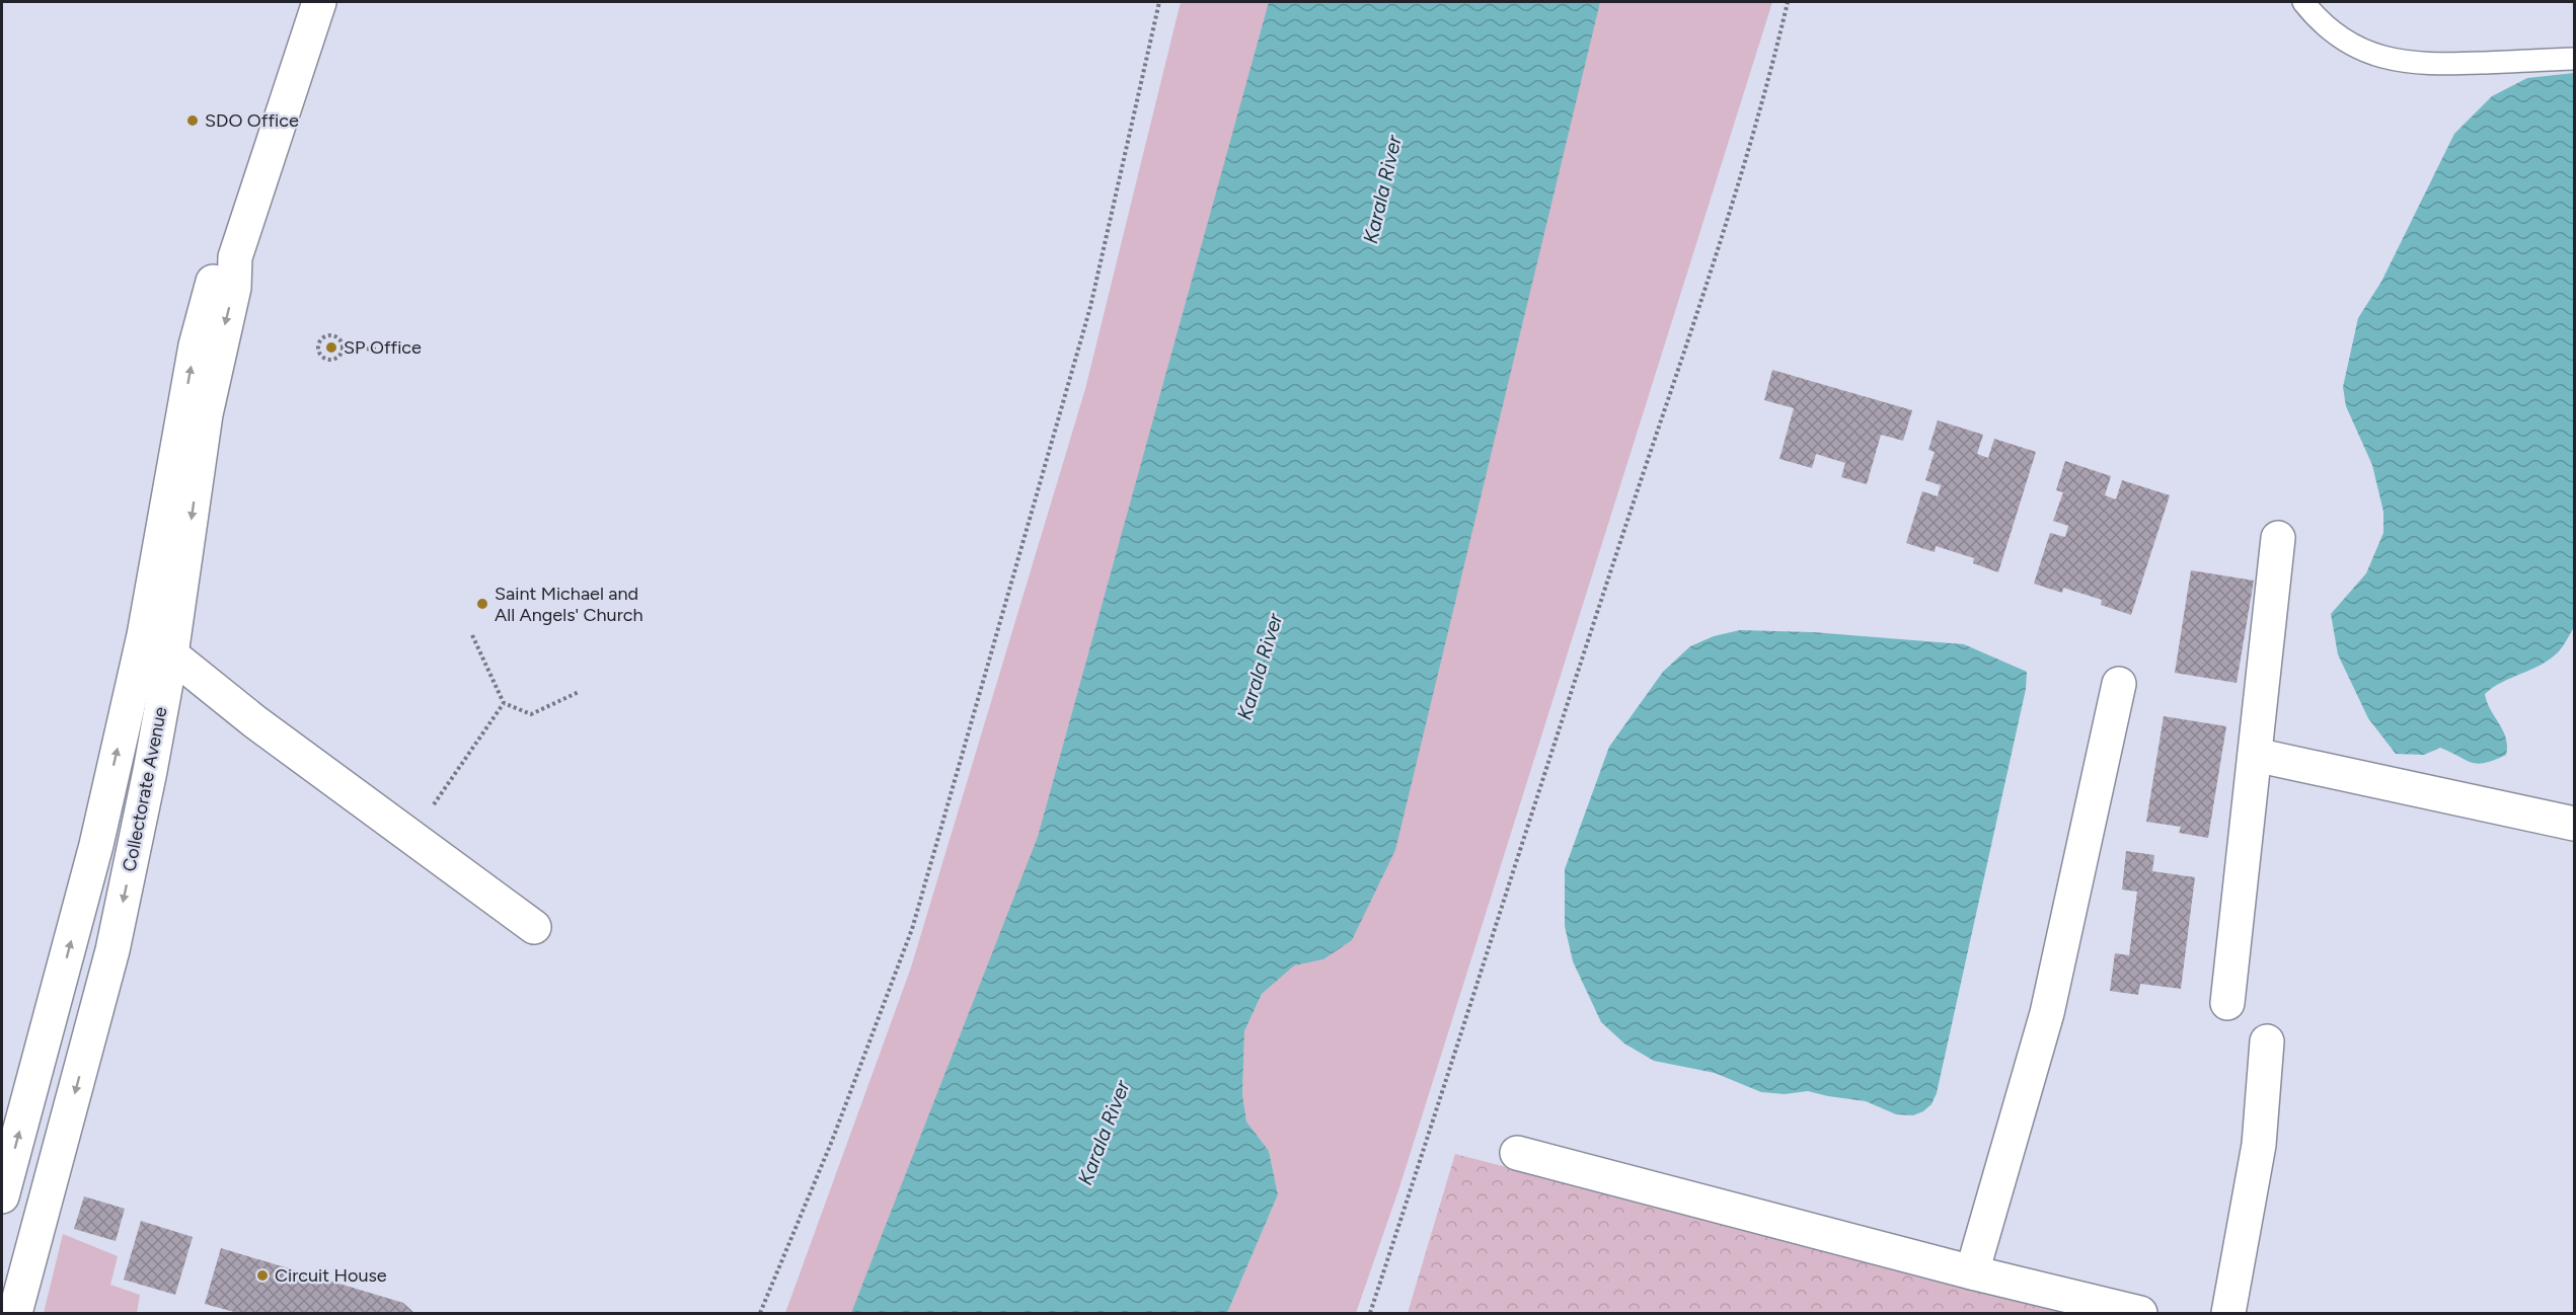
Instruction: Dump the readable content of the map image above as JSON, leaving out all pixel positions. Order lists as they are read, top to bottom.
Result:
{
  "streets": {
    "street": ["Collectorate Avenue"]
  },
  "water": ["Karala River"],
  "places": [
    "SDO Office",
    "SP Office",
    "Saint Michael and All Angels' Church",
    "Circuit House"
  ]
}
